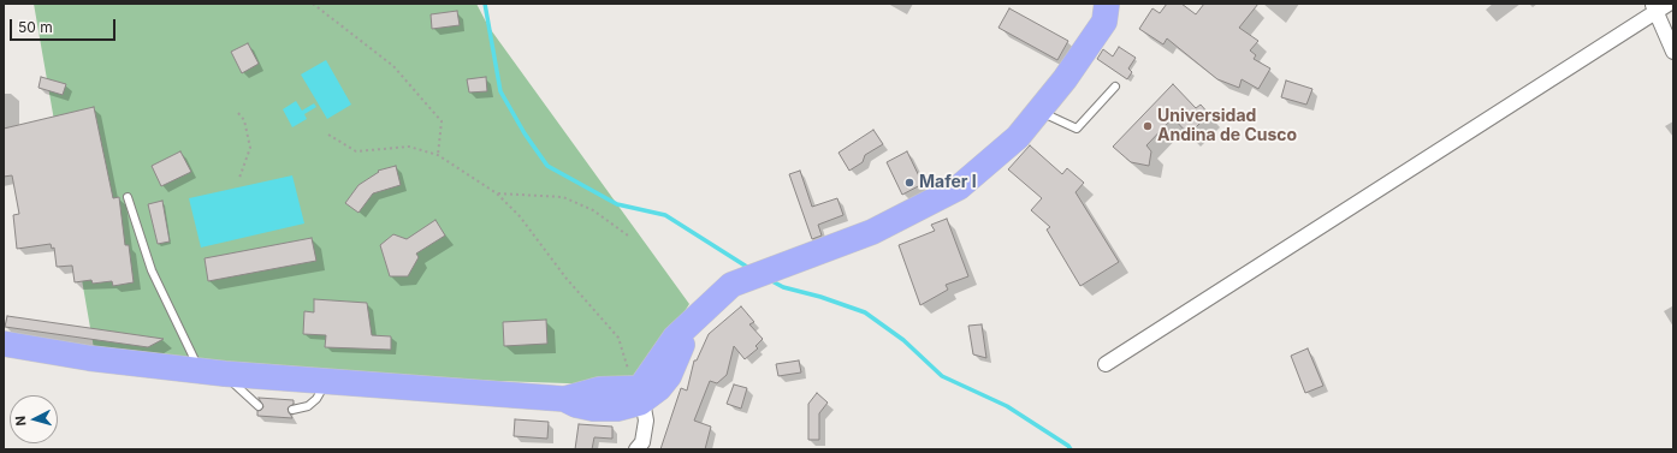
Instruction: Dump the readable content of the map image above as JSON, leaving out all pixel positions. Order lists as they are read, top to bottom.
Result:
{
  "places": ["Universidad Andina de Cusco", "Mafer I"],
  "scale_bar": "50 m",
  "north": "left"
}
